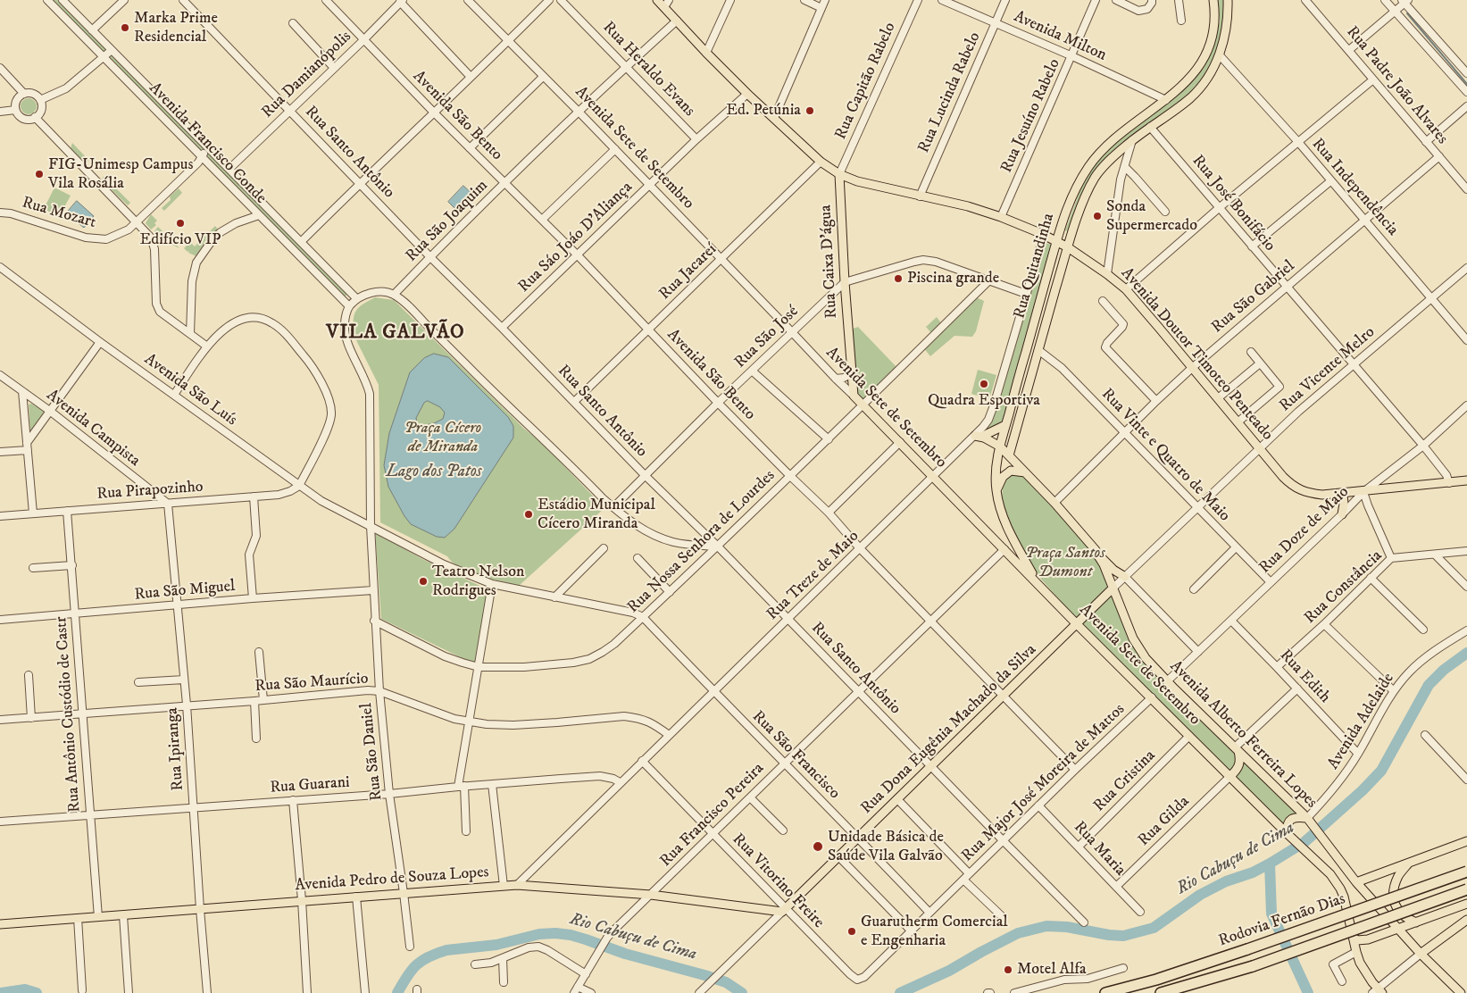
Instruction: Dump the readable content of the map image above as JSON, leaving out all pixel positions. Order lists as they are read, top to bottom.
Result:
{
  "streets": {
    "highway": ["Rodovia Fernão Dias"],
    "main road": [
      "Avenida Sete de Setembro",
      "Rua Caixa D'água",
      "Rua Quitandinha",
      "Avenida Doutor Timoteo Penteado",
      "Rua Dona Eugênia Machado da Silva",
      "Avenida Alberto Ferreira Lopes",
      "Avenida Pedro de Souza Lopes"
    ],
    "street": [
      "Avenida Milton",
      "Rua Heraldo Evans",
      "Rua Damianópolis",
      "Rua Capitão Rabelo",
      "Rua Padre João Alvares",
      "Rua Lucinda Rabelo",
      "Avenida São Bento",
      "Rua Jesuíno Rabelo",
      "Avenida Francisco Conde",
      "Rua Santo Antônio",
      "Rua Independência",
      "Rua José Bonifácio",
      "Rua Mozart",
      "Rua São Joaquim",
      "Rua Sáo Joáo D'Aliança",
      "Rua Jacareí",
      "Rua São Gabriel",
      "Rua São José",
      "Rua Vicente Melro",
      "Avenida São Luís",
      "Avenida Campista",
      "Rua Vinte e Quatro de Maio",
      "Rua Pirapozinho",
      "Rua Doze de Maio",
      "Rua Nossa Senhora de Lourdes",
      "Rua Treze de Maio",
      "Rua Constância",
      "Rua São Miguel",
      "Rua Edith",
      "Rua São Maurício",
      "Rua Antônio Custódio de Castr",
      "Avenida Adelaide",
      "Rua Ipiranga",
      "Rua São Daniel",
      "Rua São Francisco",
      "Rua Cristina",
      "Rua Major José Moreira de Mattos",
      "Rua Guarani",
      "Rua Francisco Pereira",
      "Rua Gilda",
      "Rua Maria",
      "Rua Vitorino Freire"
    ]
  },
  "crossings": [
    ["Avenida Milton", "Rua Lucinda Rabelo"],
    ["Avenida Milton", "Rua Jesuíno Rabelo"],
    ["Avenida Milton", "Rua Quitandinha"],
    ["Rua Heraldo Evans", "Rua São Joaquim"],
    ["Rua Heraldo Evans", "Rua Sáo Joáo D'Aliança"],
    ["Rua Damianópolis", "Avenida São Bento"],
    ["Rua Damianópolis", "Avenida Francisco Conde"],
    ["Rua Damianópolis", "Rua Santo Antônio"],
    ["Rua Capitão Rabelo", "Rua Caixa D'água"],
    ["Rua Capitão Rabelo", "Avenida Doutor Timoteo Penteado"],
    ["Rua Padre João Alvares", "Rua São Gabriel"],
    ["Rua Lucinda Rabelo", "Avenida Doutor Timoteo Penteado"],
    ["Avenida São Bento", "Rua São Joaquim"],
    ["Avenida São Bento", "Rua Sáo Joáo D'Aliança"],
    ["Avenida São Bento", "Rua Jacareí"],
    ["Avenida São Bento", "Rua São José"],
    ["Avenida São Bento", "Rua Nossa Senhora de Lourdes"],
    ["Avenida São Bento", "Rua Treze de Maio"],
    ["Avenida São Bento", "Rua Dona Eugênia Machado da Silva"],
    ["Avenida São Bento", "Rua Major José Moreira de Mattos"],
    ["Avenida São Bento", "Rua Francisco Pereira"],
    ["Rua Jesuíno Rabelo", "Avenida Doutor Timoteo Penteado"],
    ["Avenida Francisco Conde", "Rua Mozart"],
    ["Avenida Francisco Conde", "Rua São Daniel"],
    ["Avenida Sete de Setembro", "Rua São Joaquim"],
    ["Avenida Sete de Setembro", "Rua Sáo Joáo D'Aliança"],
    ["Avenida Sete de Setembro", "Rua Caixa D'água"],
    ["Avenida Sete de Setembro", "Rua Quitandinha"],
    ["Avenida Sete de Setembro", "Rua Jacareí"],
    ["Avenida Sete de Setembro", "Rua São José"],
    ["Avenida Sete de Setembro", "Rua Nossa Senhora de Lourdes"],
    ["Avenida Sete de Setembro", "Rua Treze de Maio"],
    ["Avenida Sete de Setembro", "Rua Dona Eugênia Machado da Silva"],
    ["Avenida Sete de Setembro", "Rua Cristina"],
    ["Avenida Sete de Setembro", "Rua Major José Moreira de Mattos"],
    ["Avenida Sete de Setembro", "Rua Francisco Pereira"],
    ["Avenida Sete de Setembro", "Rua Gilda"],
    ["Rua Santo Antônio", "Rua São Joaquim"],
    ["Rua Santo Antônio", "Rua Sáo Joáo D'Aliança"],
    ["Rua Santo Antônio", "Rua Jacareí"],
    ["Rua Santo Antônio", "Rua São José"],
    ["Rua Santo Antônio", "Rua Nossa Senhora de Lourdes"],
    ["Rua Santo Antônio", "Rua Treze de Maio"],
    ["Rua Santo Antônio", "Rua Dona Eugênia Machado da Silva"],
    ["Rua Santo Antônio", "Rua Major José Moreira de Mattos"],
    ["Rua Santo Antônio", "Rua Francisco Pereira"],
    ["Rua Independência", "Rua Quitandinha"],
    ["Rua Independência", "Rua São Gabriel"],
    ["Rua Independência", "Rua Vicente Melro"],
    ["Rua José Bonifácio", "Rua Quitandinha"],
    ["Rua José Bonifácio", "Rua São Gabriel"],
    ["Rua José Bonifácio", "Avenida Doutor Timoteo Penteado"],
    ["Rua José Bonifácio", "Rua Vicente Melro"],
    ["Rua José Bonifácio", "Rua Doze de Maio"],
    ["Rua São Joaquim", "Avenida Doutor Timoteo Penteado"],
    ["Rua Sáo Joáo D'Aliança", "Avenida Doutor Timoteo Penteado"],
    ["Rua Caixa D'água", "Rua São José"],
    ["Rua Caixa D'água", "Avenida Doutor Timoteo Penteado"],
    ["Rua Quitandinha", "Avenida Doutor Timoteo Penteado"],
    ["Rua Quitandinha", "Rua Vinte e Quatro de Maio"],
    ["Rua Jacareí", "Avenida Doutor Timoteo Penteado"],
    ["Rua São Gabriel", "Avenida Doutor Timoteo Penteado"],
    ["Rua São Gabriel", "Rua Vinte e Quatro de Maio"],
    ["Avenida Doutor Timoteo Penteado", "Rua Vicente Melro"],
    ["Avenida Doutor Timoteo Penteado", "Rua Doze de Maio"],
    ["Avenida Doutor Timoteo Penteado", "Rua Treze de Maio"],
    ["Rua Vicente Melro", "Rua Vinte e Quatro de Maio"],
    ["Rua Vicente Melro", "Rua Dona Eugênia Machado da Silva"],
    ["Rua Vicente Melro", "Avenida Alberto Ferreira Lopes"],
    ["Avenida São Luís", "Rua Pirapozinho"],
    ["Avenida São Luís", "Rua Nossa Senhora de Lourdes"],
    ["Avenida São Luís", "Rua São Daniel"],
    ["Avenida São Luís", "Rua São Francisco"],
    ["Avenida Campista", "Rua Pirapozinho"],
    ["Avenida Campista", "Rua Ipiranga"],
    ["Rua Vinte e Quatro de Maio", "Rua Doze de Maio"],
    ["Rua Pirapozinho", "Rua Antônio Custódio de Castr"],
    ["Rua Pirapozinho", "Rua Ipiranga"],
    ["Rua Doze de Maio", "Rua Edith"],
    ["Rua Doze de Maio", "Avenida Alberto Ferreira Lopes"],
    ["Rua Nossa Senhora de Lourdes", "Rua São Daniel"],
    ["Rua Nossa Senhora de Lourdes", "Rua São Francisco"],
    ["Rua Treze de Maio", "Rua São Maurício"],
    ["Rua Treze de Maio", "Rua São Francisco"],
    ["Rua Treze de Maio", "Rua Guarani"],
    ["Rua Treze de Maio", "Avenida Pedro de Souza Lopes"],
    ["Rua Treze de Maio", "Rua Vitorino Freire"],
    ["Rua Constância", "Rua Edith"],
    ["Rua São Miguel", "Rua Antônio Custódio de Castr"],
    ["Rua São Miguel", "Rua Ipiranga"],
    ["Rua São Miguel", "Rua São Daniel"],
    ["Rua Edith", "Avenida Adelaide"],
    ["Rua São Maurício", "Rua Antônio Custódio de Castr"],
    ["Rua São Maurício", "Rua Ipiranga"],
    ["Rua São Maurício", "Rua São Daniel"],
    ["Rua Antônio Custódio de Castr", "Rua Guarani"],
    ["Rua Antônio Custódio de Castr", "Avenida Pedro de Souza Lopes"],
    ["Avenida Adelaide", "Avenida Alberto Ferreira Lopes"],
    ["Rua Dona Eugênia Machado da Silva", "Avenida Alberto Ferreira Lopes"],
    ["Rua Dona Eugênia Machado da Silva", "Rua São Francisco"],
    ["Rua Dona Eugênia Machado da Silva", "Avenida Pedro de Souza Lopes"],
    ["Rua Dona Eugênia Machado da Silva", "Rua Vitorino Freire"],
    ["Rua Ipiranga", "Rua Guarani"],
    ["Rua Ipiranga", "Avenida Pedro de Souza Lopes"],
    ["Rua São Daniel", "Rua Guarani"],
    ["Rua São Daniel", "Avenida Pedro de Souza Lopes"],
    ["Rua São Francisco", "Rua Major José Moreira de Mattos"],
    ["Rua São Francisco", "Rua Francisco Pereira"],
    ["Rua Cristina", "Rua Maria"],
    ["Rua Major José Moreira de Mattos", "Rua Maria"],
    ["Rua Major José Moreira de Mattos", "Rua Vitorino Freire"],
    ["Rua Francisco Pereira", "Avenida Pedro de Souza Lopes"],
    ["Rua Francisco Pereira", "Rua Vitorino Freire"],
    ["Rua Gilda", "Rua Maria"],
    ["Avenida Pedro de Souza Lopes", "Rua Vitorino Freire"]
  ],
  "districts": ["VILA GALVÃO"],
  "water": ["Lago dos Patos", "Rio Cabuçu de Cima"],
  "parks": ["Praça Cícero de Miranda", "Praça Santos Dumont"],
  "places": [
    "Marka Prime Residencial",
    "Ed. Petúnia",
    "FIG-Unimesp Campus Vila Rosália",
    "Sonda Supermercado",
    "Edifício VIP",
    "Piscina grande",
    "Quadra Esportiva",
    "Estádio Municipal Cícero Miranda",
    "Teatro Nelson Rodrigues",
    "Unidade Básica de Saúde Vila Galvão",
    "Guarutherm Comercial e Engenharia",
    "Motel Alfa"
  ]
}
